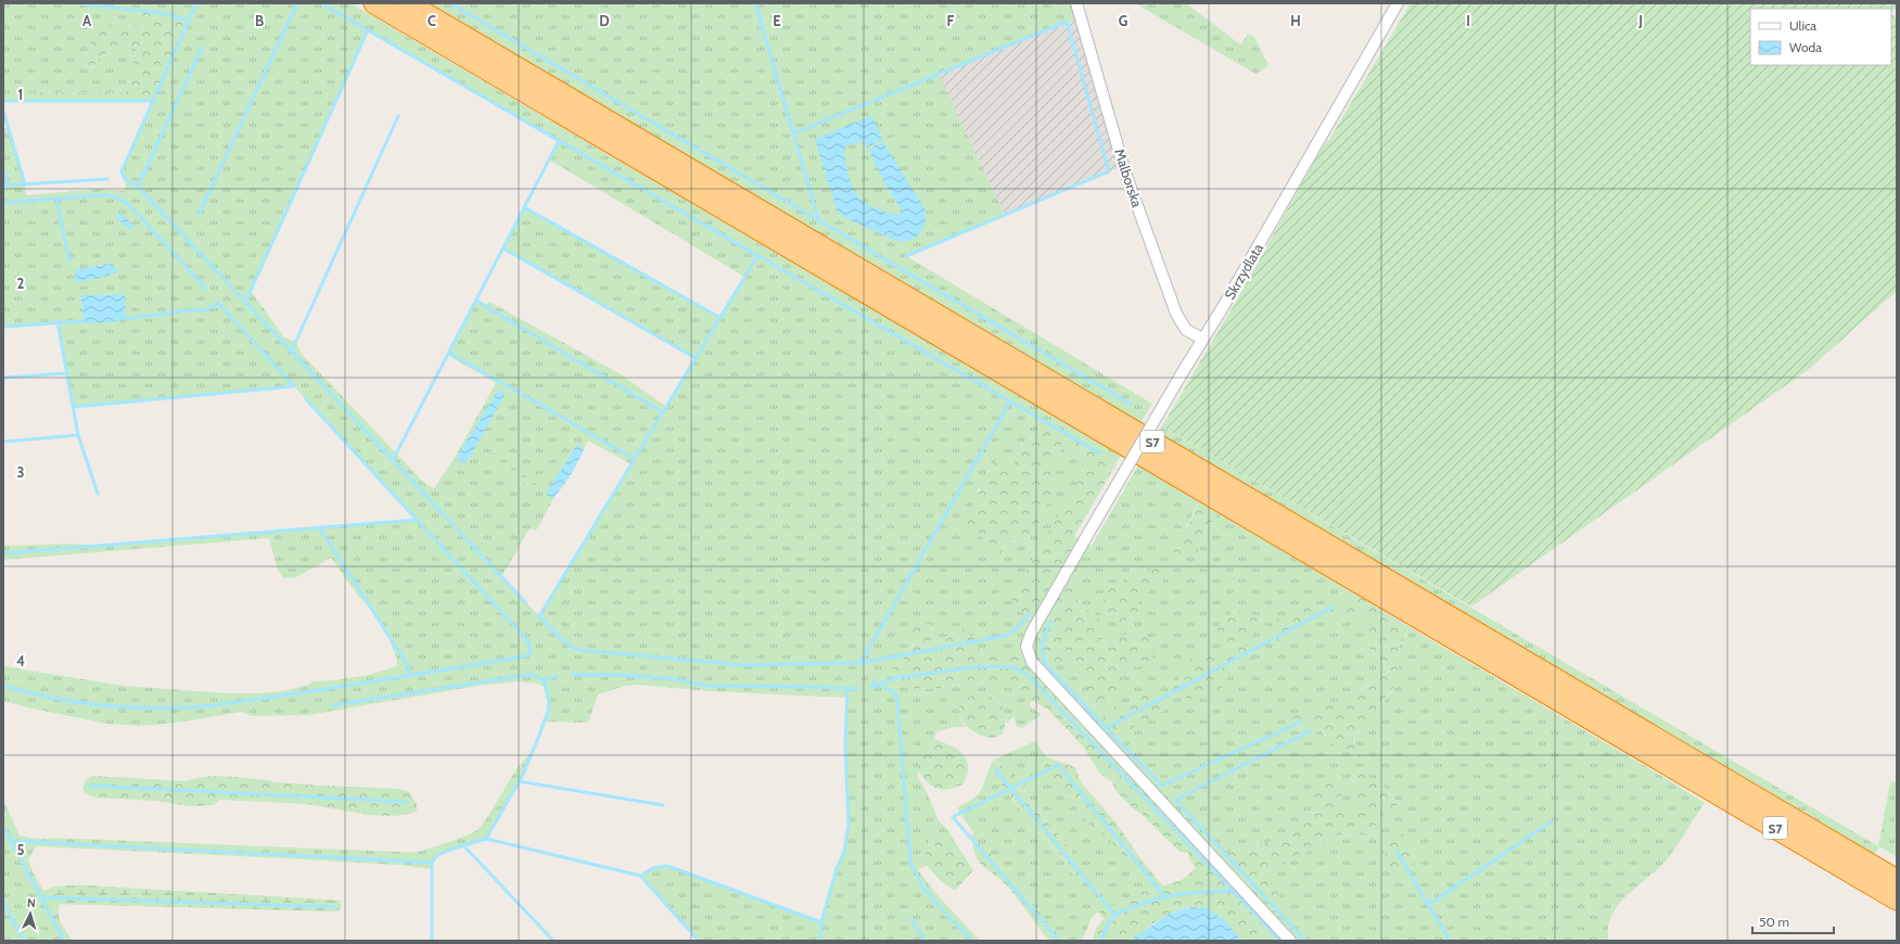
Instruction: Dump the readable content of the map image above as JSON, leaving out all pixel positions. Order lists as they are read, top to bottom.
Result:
{
  "streets": {
    "highway": ["S7"],
    "street": ["Malborska", "Skrzydlata"]
  },
  "crossings": [
    ["Malborska", "Skrzydlata"]
  ],
  "legend": ["Ulica", "Woda"],
  "scale_bar": "50 m",
  "north": "top",
  "grid": {
    "columns": [
      "A",
      "B",
      "C",
      "D",
      "E",
      "F",
      "G",
      "H",
      "I",
      "J"
    ],
    "rows": [
      "1",
      "2",
      "3",
      "4",
      "5"
    ]
  }
}
